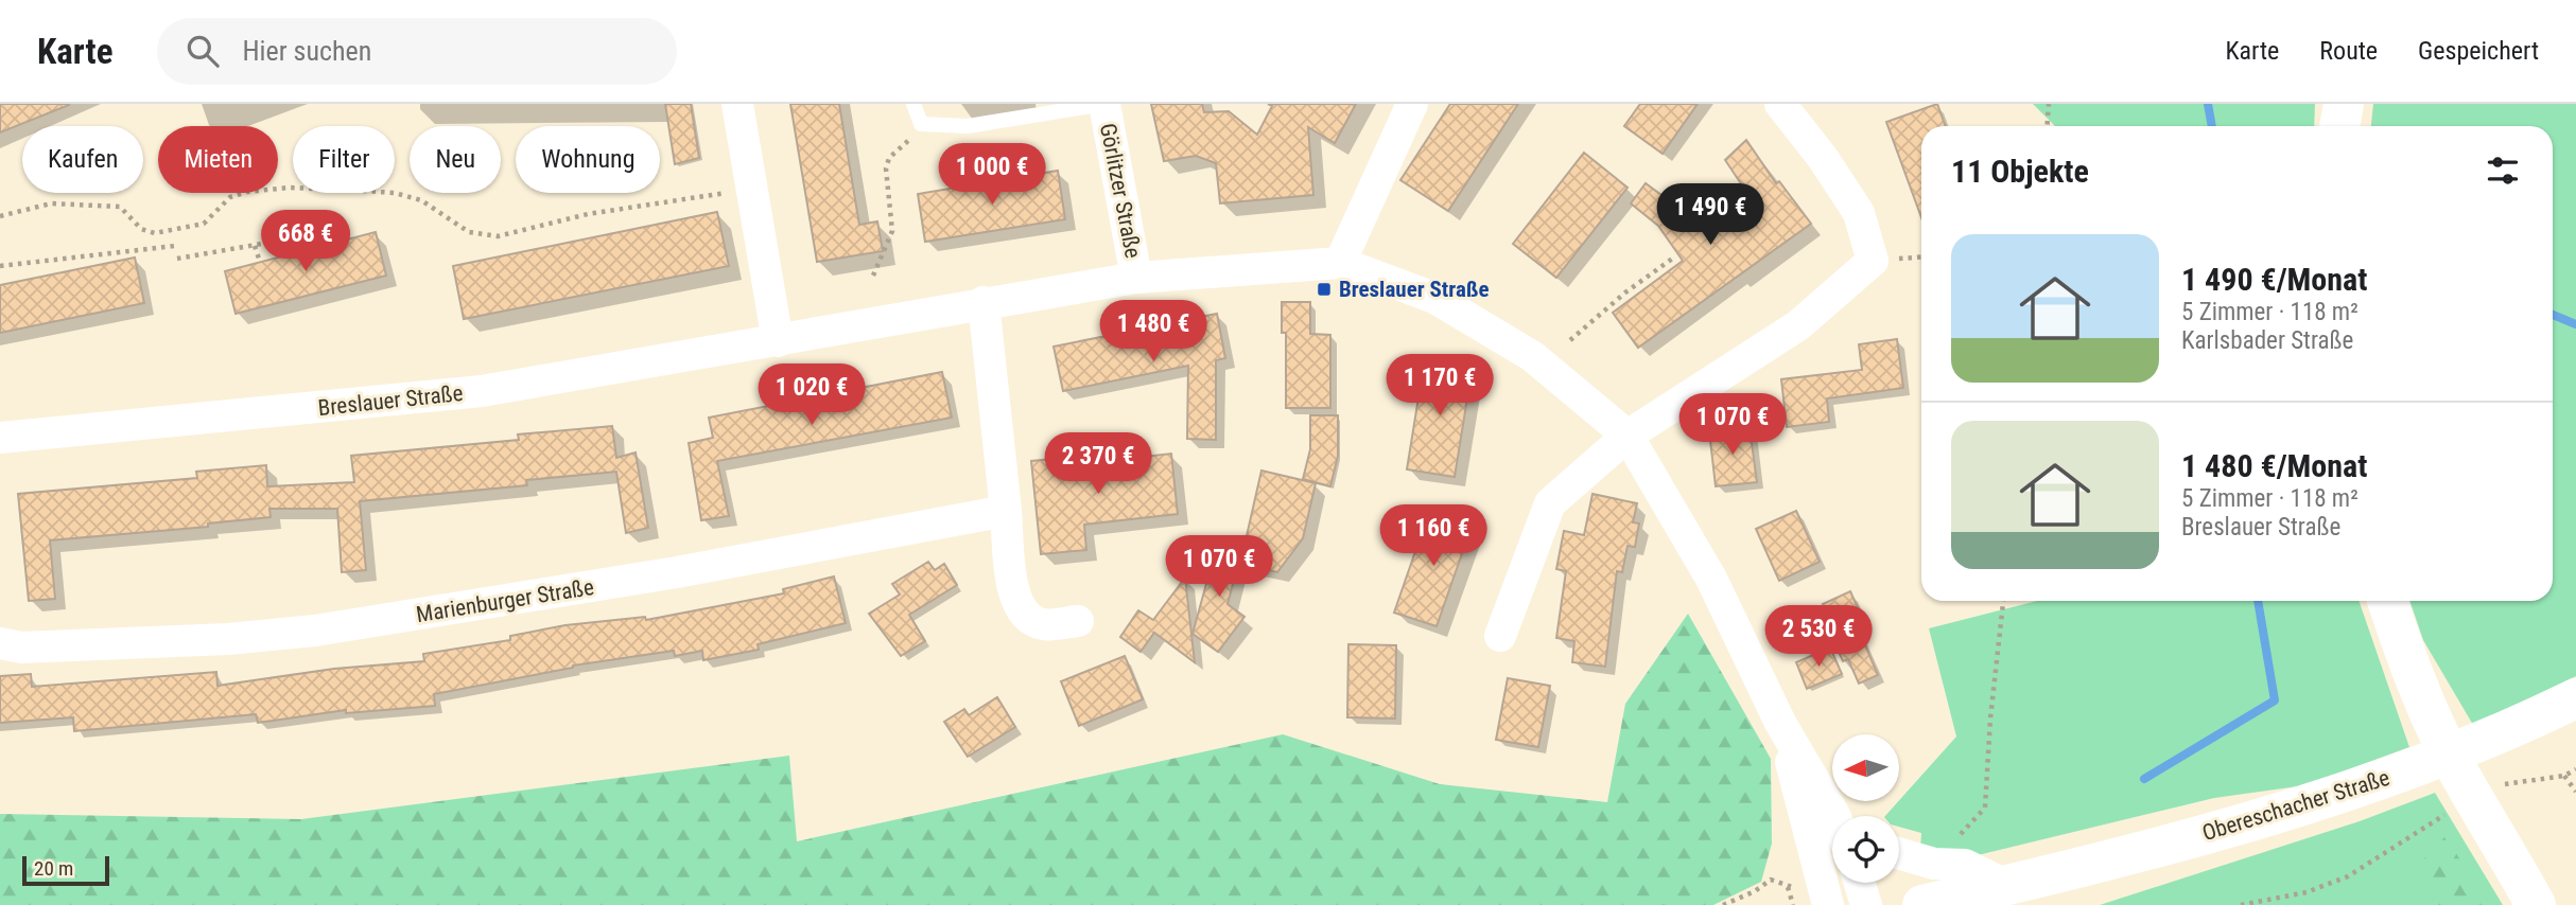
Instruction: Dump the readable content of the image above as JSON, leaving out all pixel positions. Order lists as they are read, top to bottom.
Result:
{
  "streets": {
    "main road": ["Obereschacher Straße"],
    "street": ["Görlitzer Straße", "Breslauer Straße", "Marienburger Straße"]
  },
  "crossings": [
    ["Görlitzer Straße", "Breslauer Straße"]
  ],
  "places": {
    "transit": ["Breslauer Straße"]
  },
  "scale_bar": "20 m",
  "north": "left",
  "page": {
    "header": "Karte",
    "search": "Hier suchen",
    "nav": ["Karte", "Route", "Gespeichert"],
    "chip": [
      "Kaufen",
      "Mieten",
      "Filter",
      "Neu",
      "Wohnung"
    ],
    "heading": "11 Objekte",
    "price": [
      "1 000 €",
      "1 490 €",
      "668 €",
      "1 480 €",
      "1 170 €",
      "1 020 €",
      "1 070 €",
      "2 370 €",
      "1 160 €",
      "1 070 €",
      "2 530 €"
    ],
    "list": [
      {
        "name": "1 490 €/Monat",
        "note": "5 Zimmer · 118 m² · Karlsbader Straße"
      },
      {
        "name": "1 480 €/Monat",
        "note": "5 Zimmer · 118 m² · Breslauer Straße"
      }
    ],
    "scale": "20 m"
  }
}
